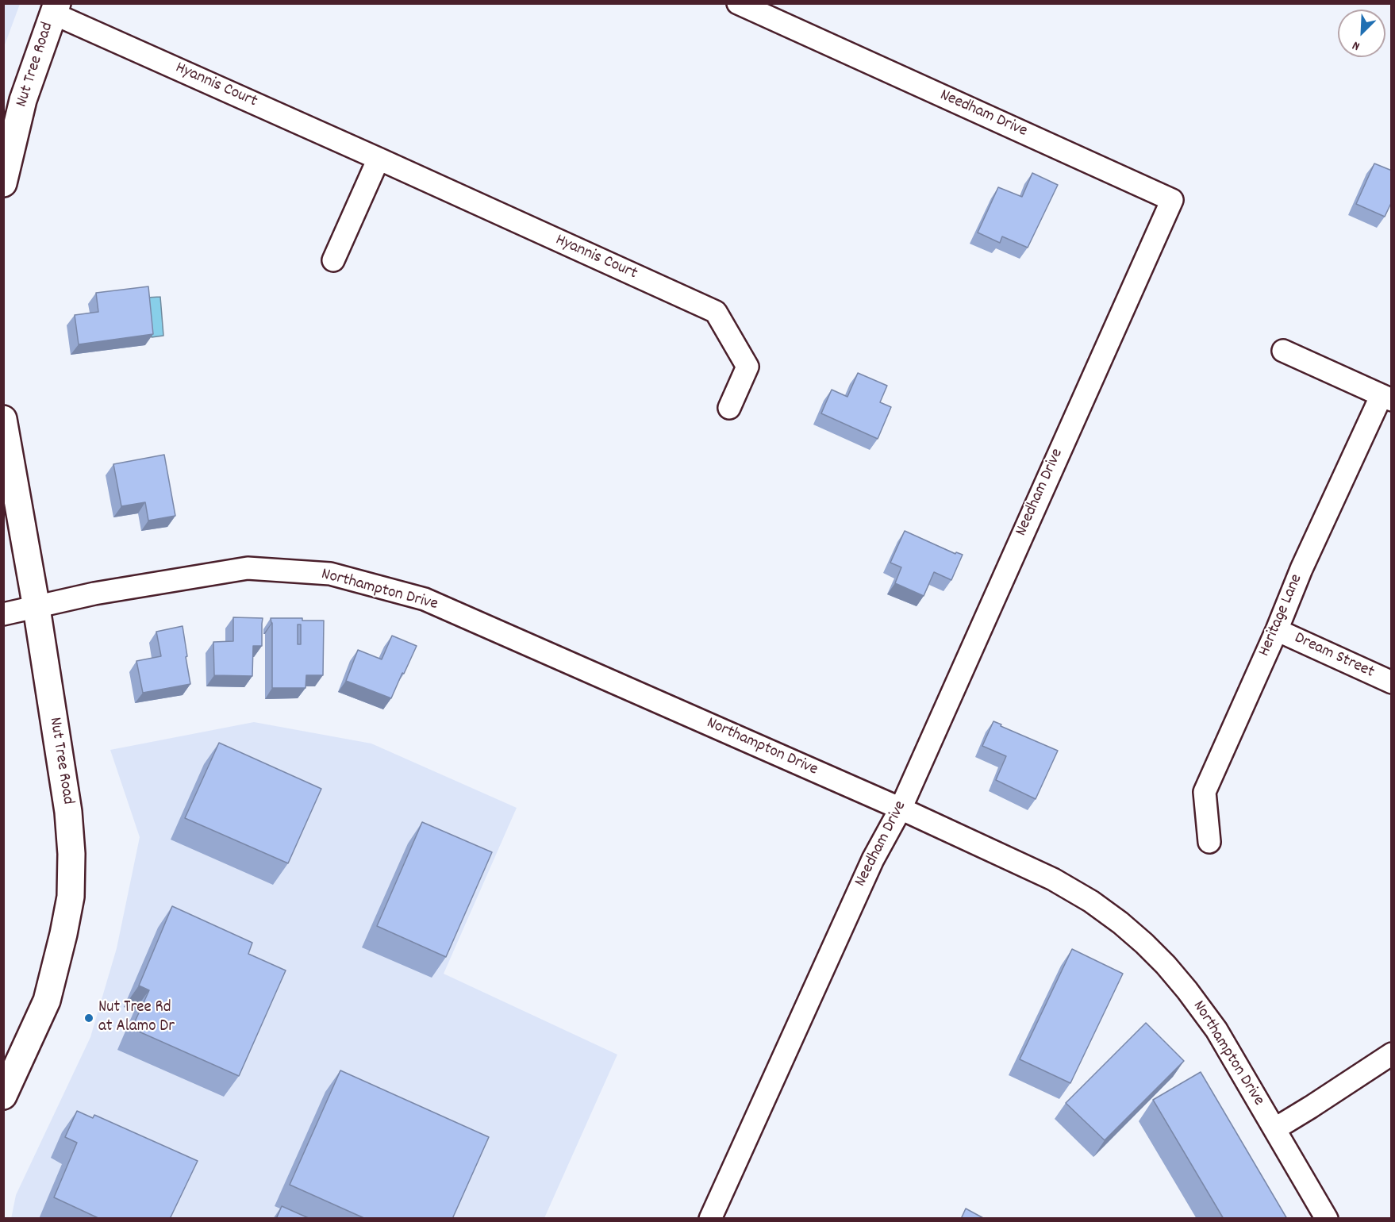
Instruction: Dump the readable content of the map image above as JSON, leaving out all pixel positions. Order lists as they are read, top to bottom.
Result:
{
  "streets": {
    "main road": ["Nut Tree Road"],
    "street": [
      "Hyannis Court",
      "Needham Drive",
      "Northampton Drive",
      "Heritage Lane",
      "Dream Street"
    ]
  },
  "crossings": [
    ["Nut Tree Road", "Hyannis Court"],
    ["Nut Tree Road", "Northampton Drive"],
    ["Needham Drive", "Northampton Drive"],
    ["Heritage Lane", "Dream Street"]
  ],
  "places": ["Nut Tree Rd at Alamo Dr"],
  "north": "bottom left"
}
